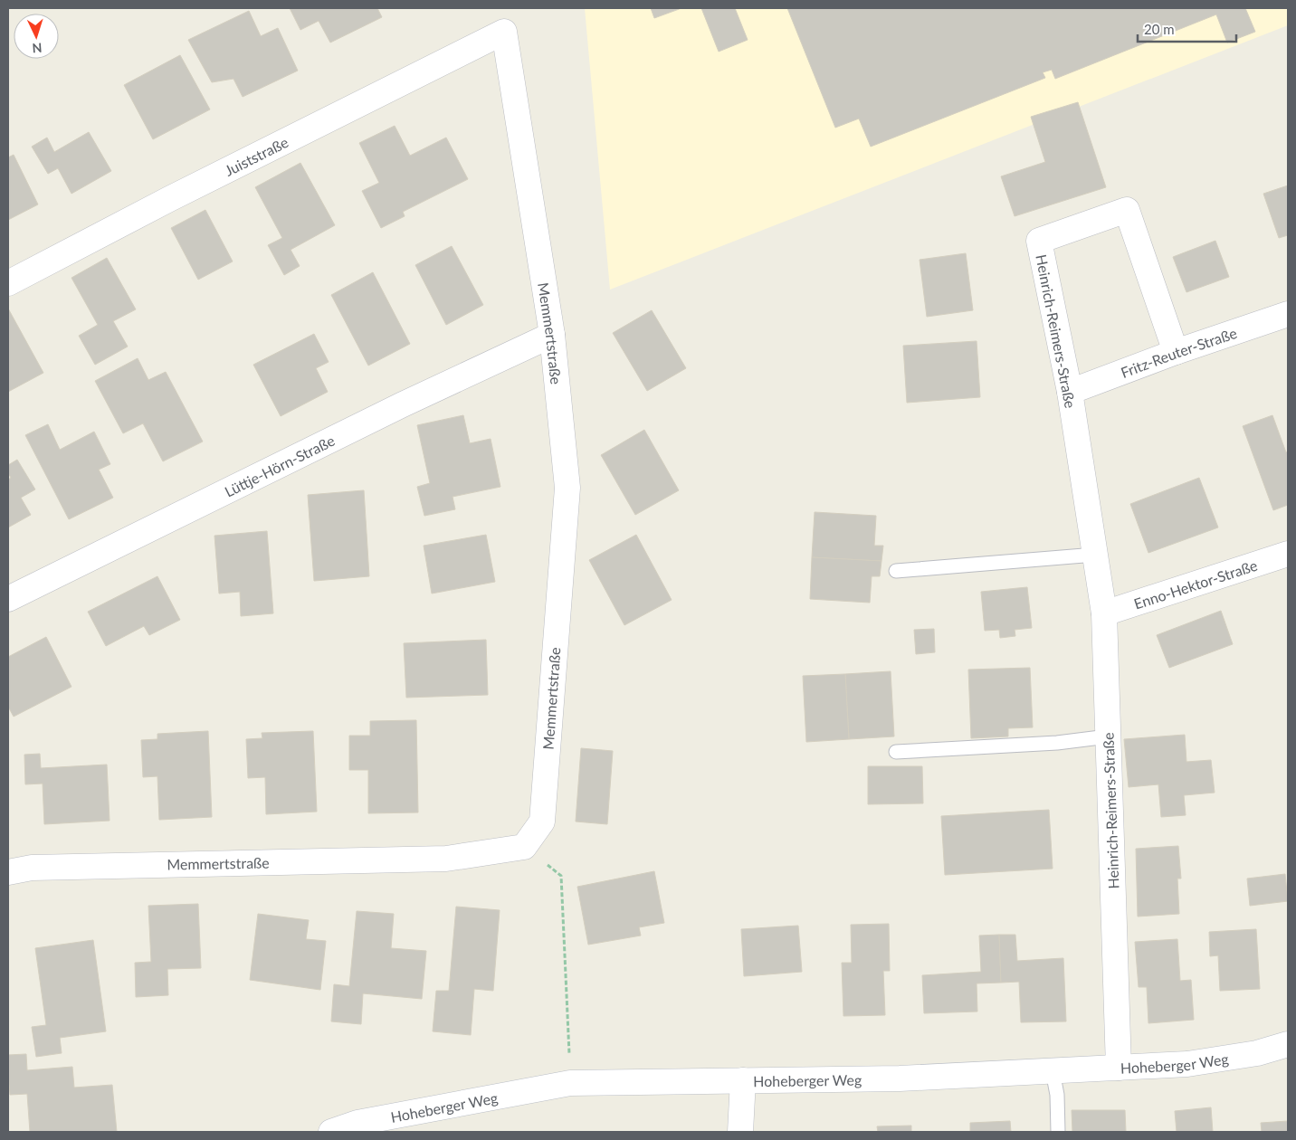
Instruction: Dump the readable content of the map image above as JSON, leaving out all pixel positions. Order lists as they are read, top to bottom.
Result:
{
  "streets": {
    "street": [
      "Juiststraße",
      "Heinrich-Reimers-Straße",
      "Memmertstraße",
      "Fritz-Reuter-Straße",
      "Lüttje-Hörn-Straße",
      "Enno-Hektor-Straße",
      "Hoheberger Weg"
    ]
  },
  "crossings": [
    ["Juiststraße", "Memmertstraße"],
    ["Heinrich-Reimers-Straße", "Fritz-Reuter-Straße"],
    ["Heinrich-Reimers-Straße", "Enno-Hektor-Straße"],
    ["Heinrich-Reimers-Straße", "Hoheberger Weg"],
    ["Memmertstraße", "Lüttje-Hörn-Straße"]
  ],
  "scale_bar": "20 m",
  "north": "bottom"
}
